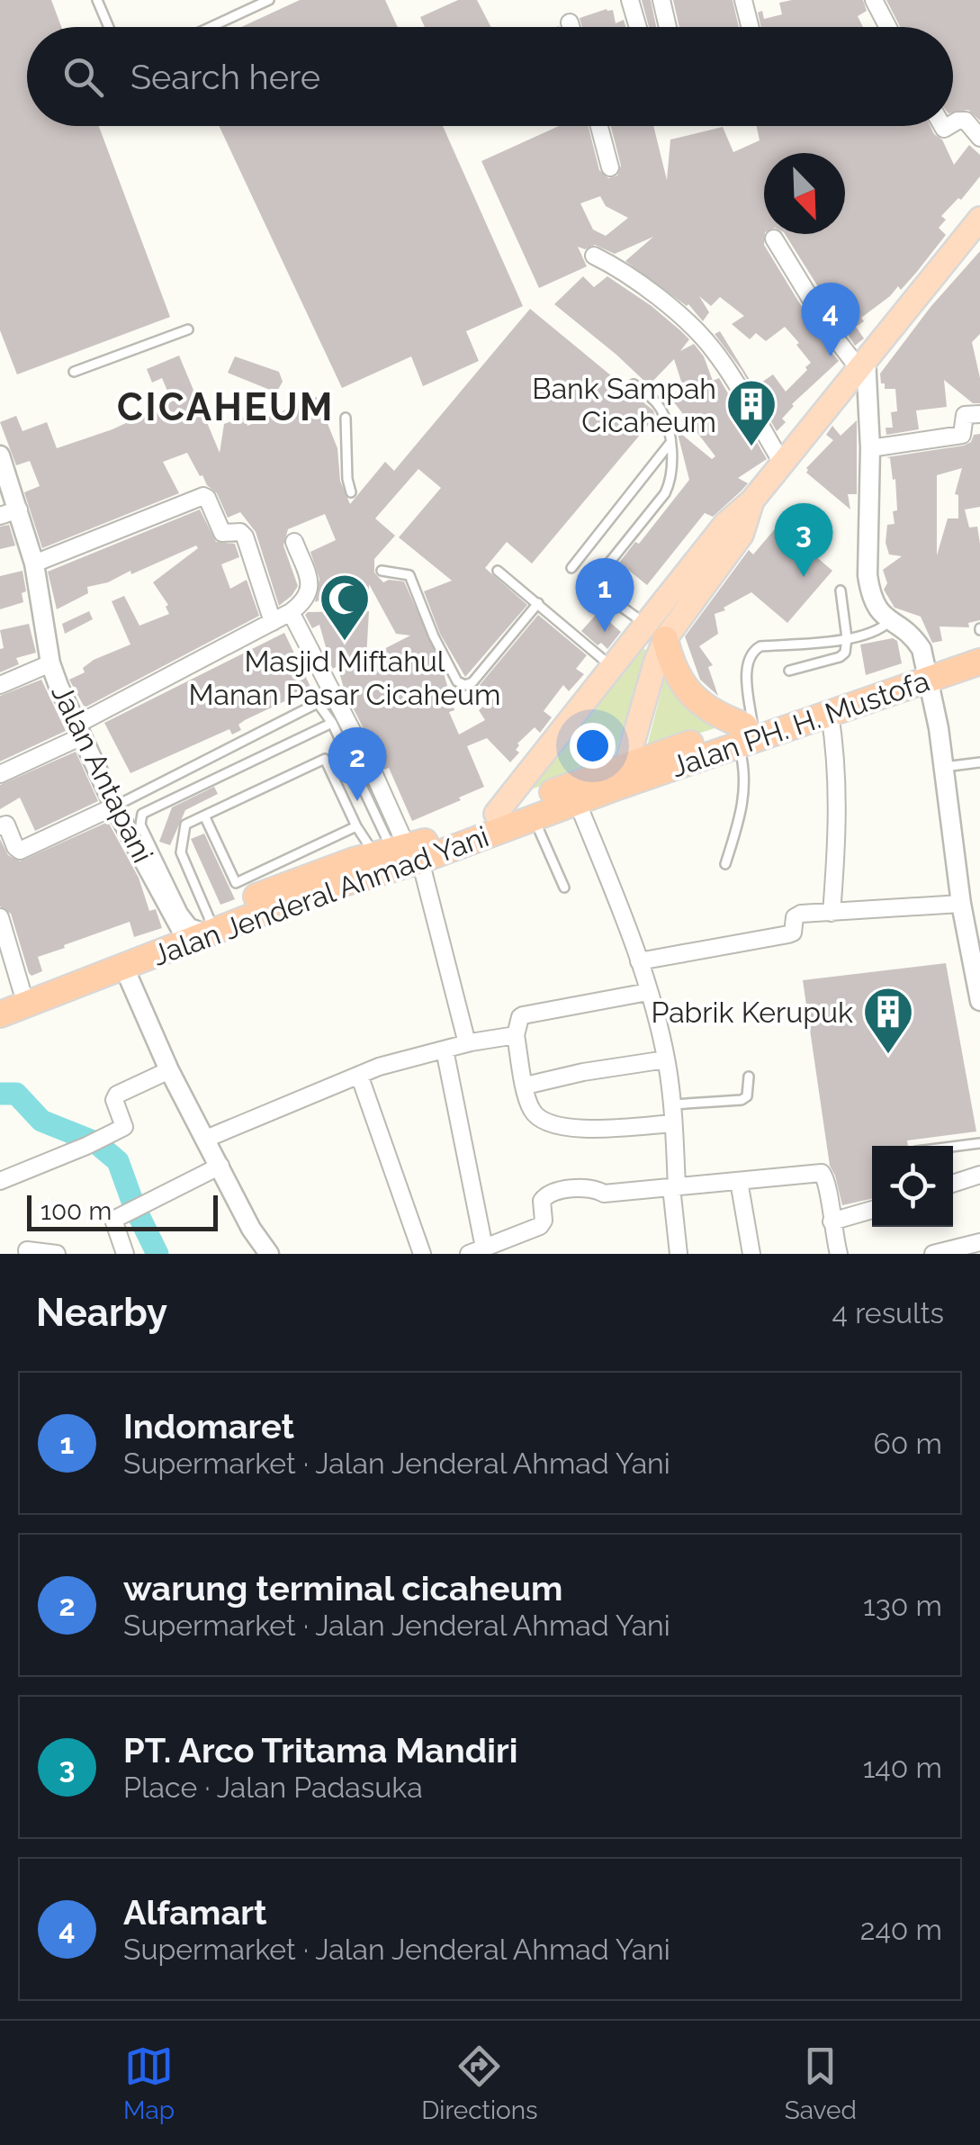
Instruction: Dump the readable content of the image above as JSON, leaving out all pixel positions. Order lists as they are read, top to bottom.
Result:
{
  "streets": {
    "highway": ["Jalan PH. H. Mustofa", "Jalan Jenderal Ahmad Yani"],
    "street": ["Jalan Antapani"]
  },
  "crossings": [
    ["Jalan PH. H. Mustofa", "Jalan Jenderal Ahmad Yani"],
    ["Jalan Antapani", "Jalan Jenderal Ahmad Yani"]
  ],
  "districts": ["CICAHEUM"],
  "places": {
    "building": ["Bank Sampah Cicaheum", "Pabrik Kerupuk"],
    "mosque": ["Masjid Miftahul Manan Pasar Cicaheum"]
  },
  "scale_bar": "100 m",
  "north": "bottom right",
  "page": {
    "search": "Search here",
    "pins": [
      "4",
      "3",
      "1",
      "2"
    ],
    "scale": "100 m",
    "heading": ["Nearby", "4 results"],
    "list": [
      {
        "mark": "1",
        "name": "Indomaret",
        "note": "Supermarket · Jalan Jenderal Ahmad Yani",
        "value": "60 m"
      },
      {
        "mark": "2",
        "name": "warung terminal cicaheum",
        "note": "Supermarket · Jalan Jenderal Ahmad Yani",
        "value": "130 m"
      },
      {
        "mark": "3",
        "name": "PT. Arco Tritama Mandiri",
        "note": "Place · Jalan Padasuka",
        "value": "140 m"
      },
      {
        "mark": "4",
        "name": "Alfamart",
        "note": "Supermarket · Jalan Jenderal Ahmad Yani",
        "value": "240 m"
      }
    ],
    "nav": ["Map", "Directions", "Saved"]
  }
}
